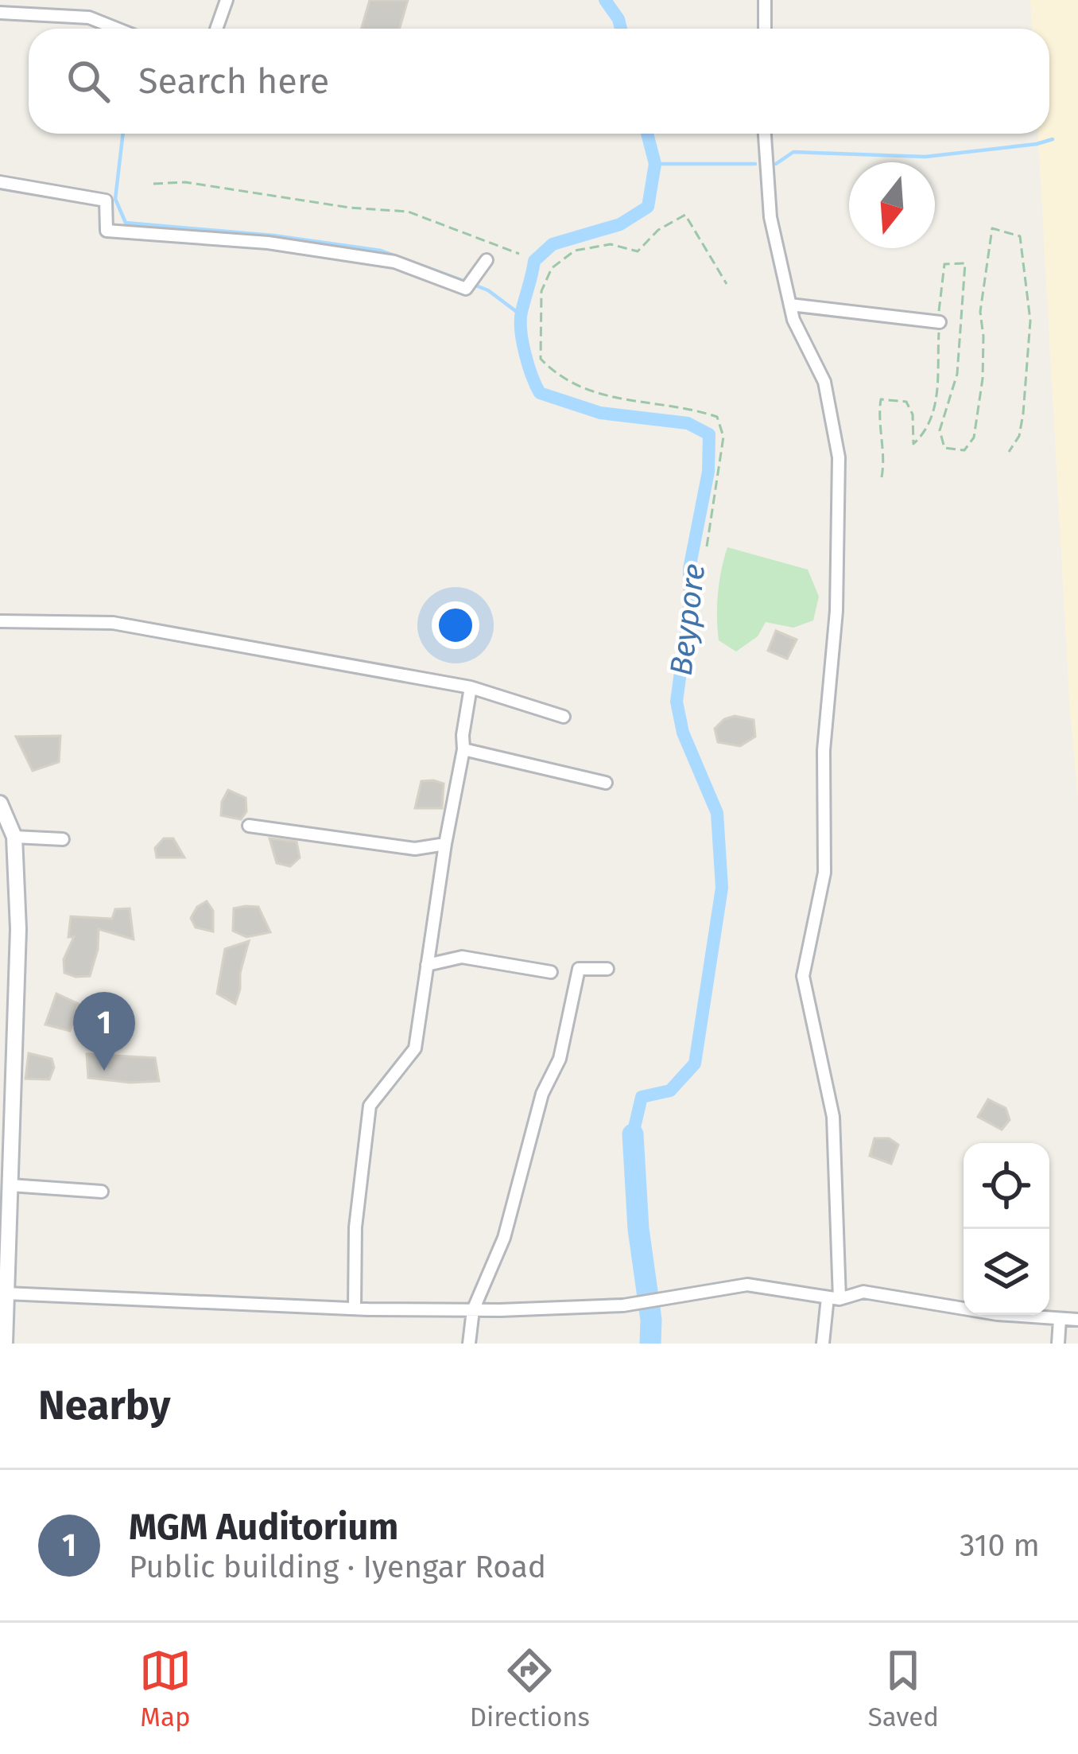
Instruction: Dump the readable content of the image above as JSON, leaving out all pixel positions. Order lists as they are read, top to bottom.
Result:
{
  "water": ["Beypore"],
  "north": "bottom",
  "page": {
    "search": "Search here",
    "pins": "1",
    "heading": "Nearby",
    "list": [
      {
        "mark": "1",
        "name": "MGM Auditorium",
        "note": "Public building · Iyengar Road",
        "value": "310 m"
      }
    ],
    "nav": ["Map", "Directions", "Saved"]
  }
}
